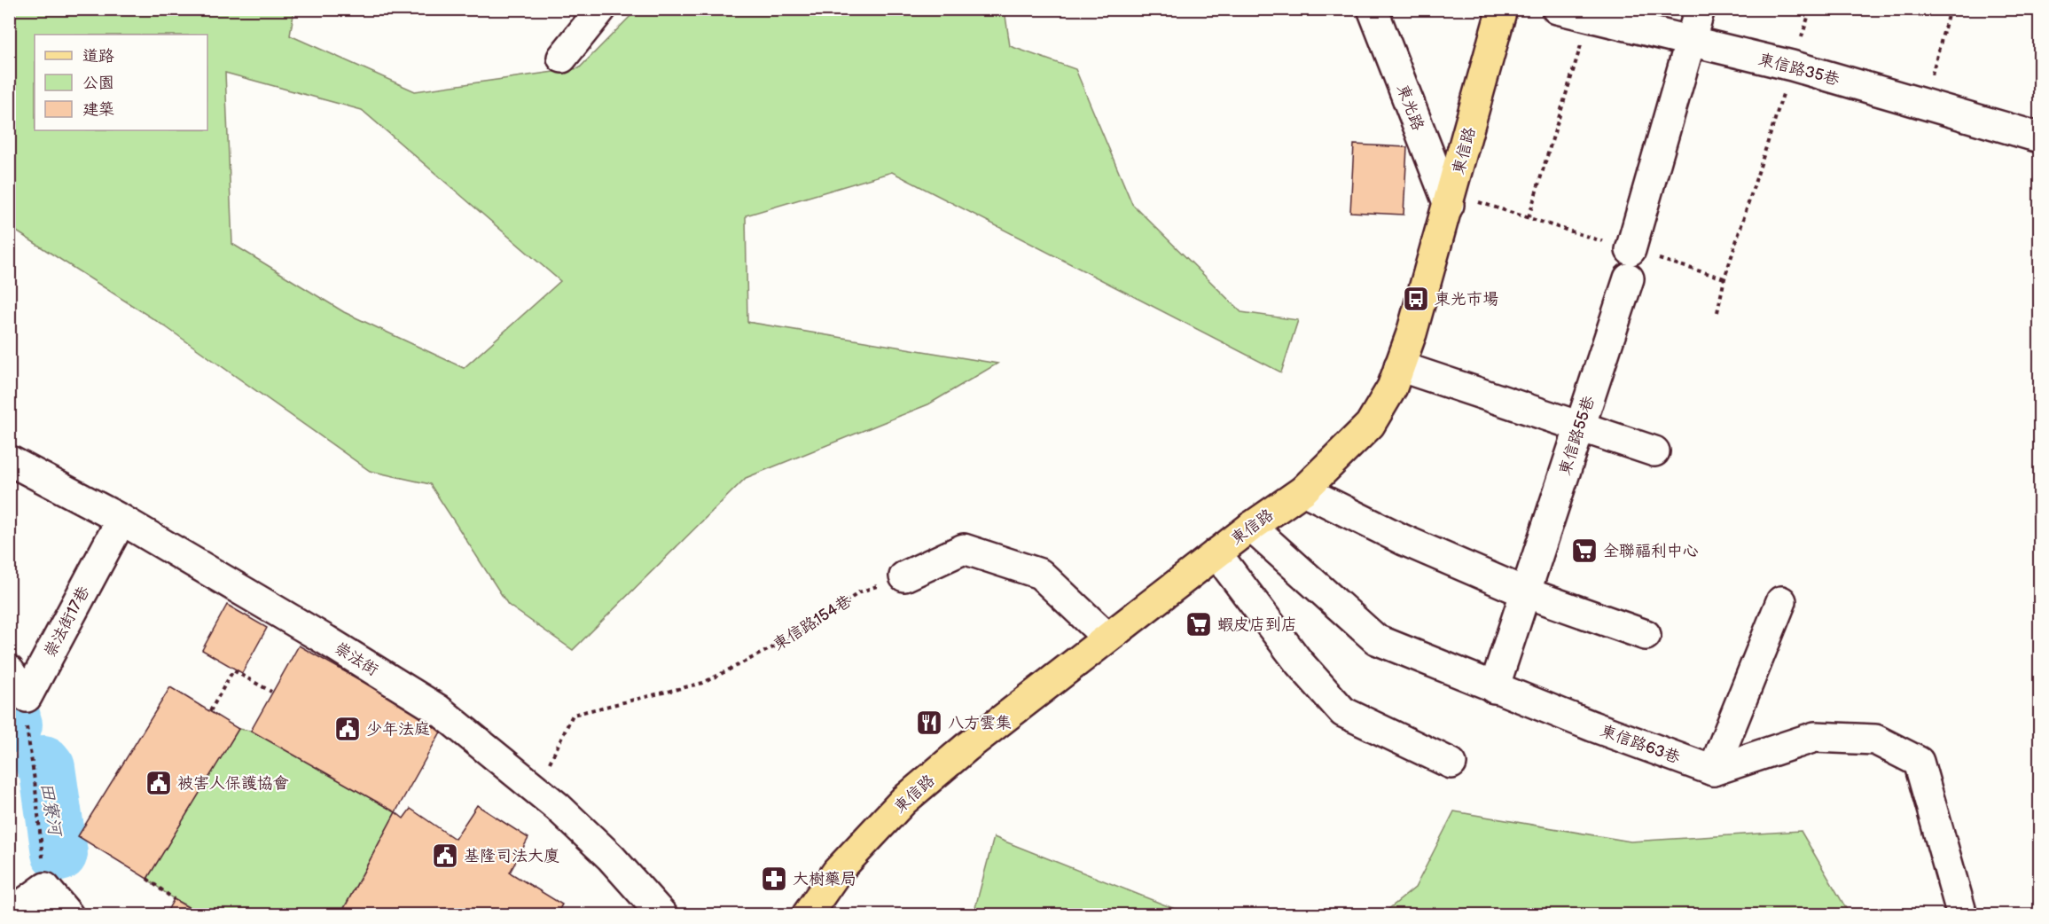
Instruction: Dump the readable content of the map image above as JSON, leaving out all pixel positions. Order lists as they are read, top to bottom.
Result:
{
  "streets": {
    "main road": ["東信路"],
    "street": [
      "東信路35巷",
      "東光路",
      "東信路55巷",
      "崇法街17巷",
      "崇法街",
      "東信路63巷"
    ],
    "path": ["東信路154巷"]
  },
  "crossings": [
    ["東光路", "東信路"],
    ["東信路", "東信路63巷"],
    ["東信路55巷", "東信路63巷"],
    ["崇法街17巷", "崇法街"],
    ["東信路154巷", "崇法街"]
  ],
  "water": ["田寮河"],
  "places": {
    "bus stop": ["東光市場"],
    "supermarket": ["全聯福利中心", "蝦皮店到店"],
    "restaurant": ["八方雲集"],
    "public building": ["少年法庭", "被害人保護協會", "基隆司法大廈"],
    "pharmacy": ["大樹藥局"]
  },
  "legend": ["道路", "公園", "建築"]
}
